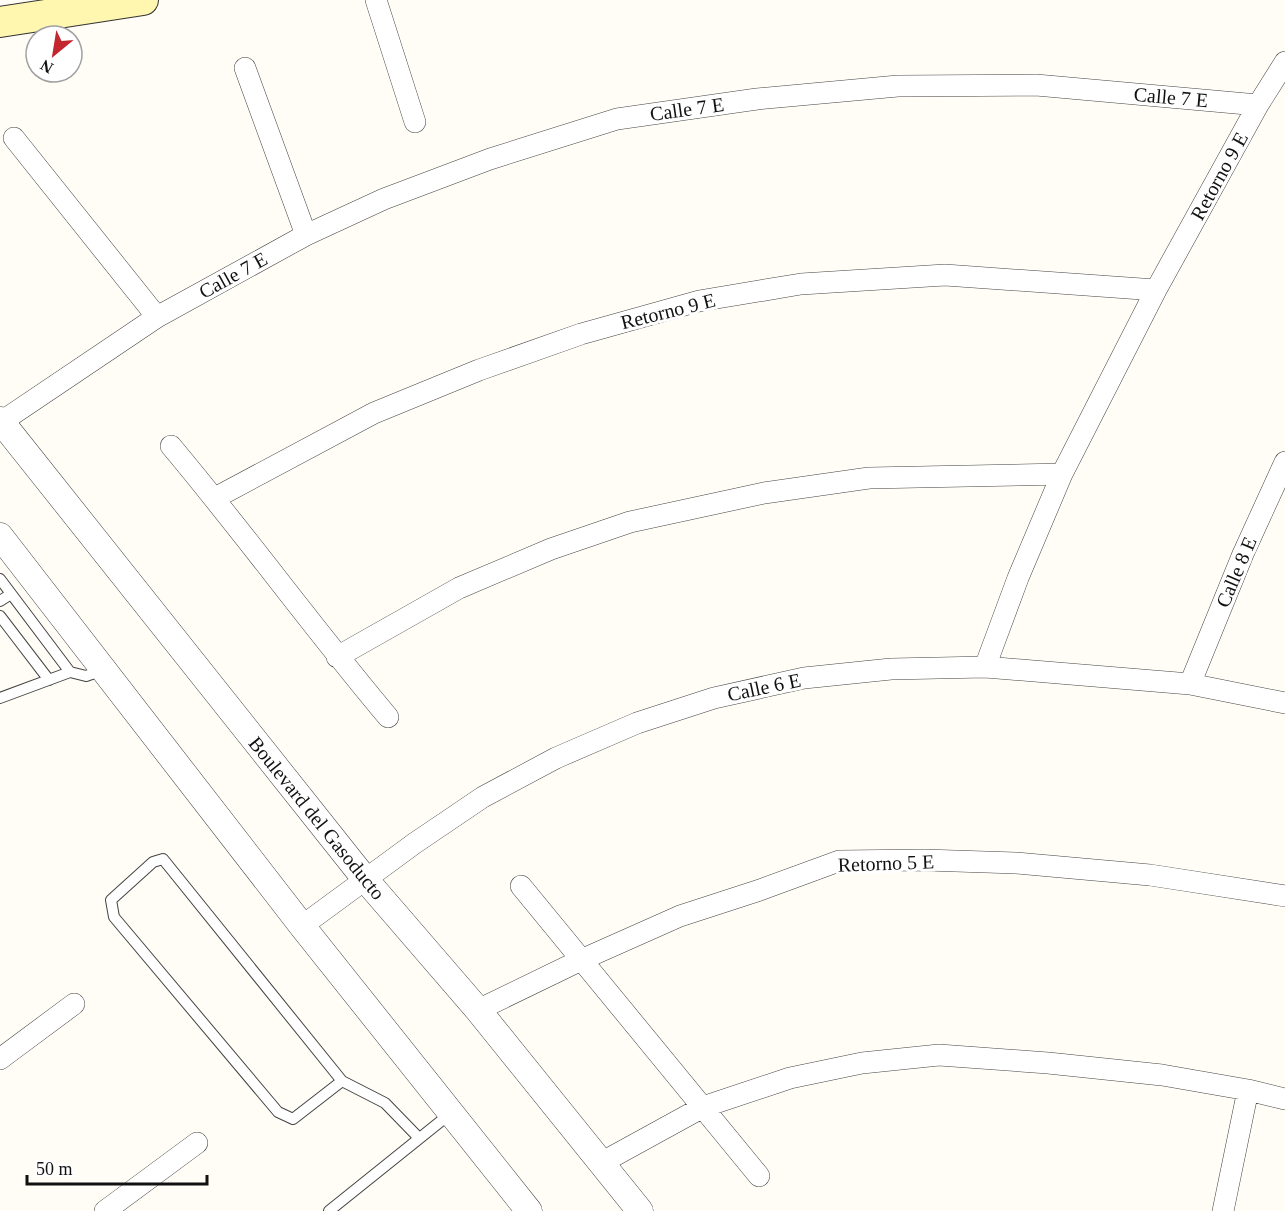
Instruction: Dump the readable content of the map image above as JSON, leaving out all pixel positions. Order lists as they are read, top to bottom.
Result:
{
  "streets": {
    "street": [
      "Calle 7 E",
      "Retorno 9 E",
      "Calle 8 E",
      "Calle 6 E",
      "Boulevard del Gasoducto",
      "Retorno 5 E"
    ]
  },
  "crossings": [
    ["Calle 7 E", "Retorno 9 E"],
    ["Calle 7 E", "Boulevard del Gasoducto"],
    ["Retorno 9 E", "Calle 6 E"],
    ["Calle 8 E", "Calle 6 E"],
    ["Calle 6 E", "Boulevard del Gasoducto"],
    ["Boulevard del Gasoducto", "Retorno 5 E"]
  ],
  "scale_bar": "50 m",
  "north": "bottom left"
}
